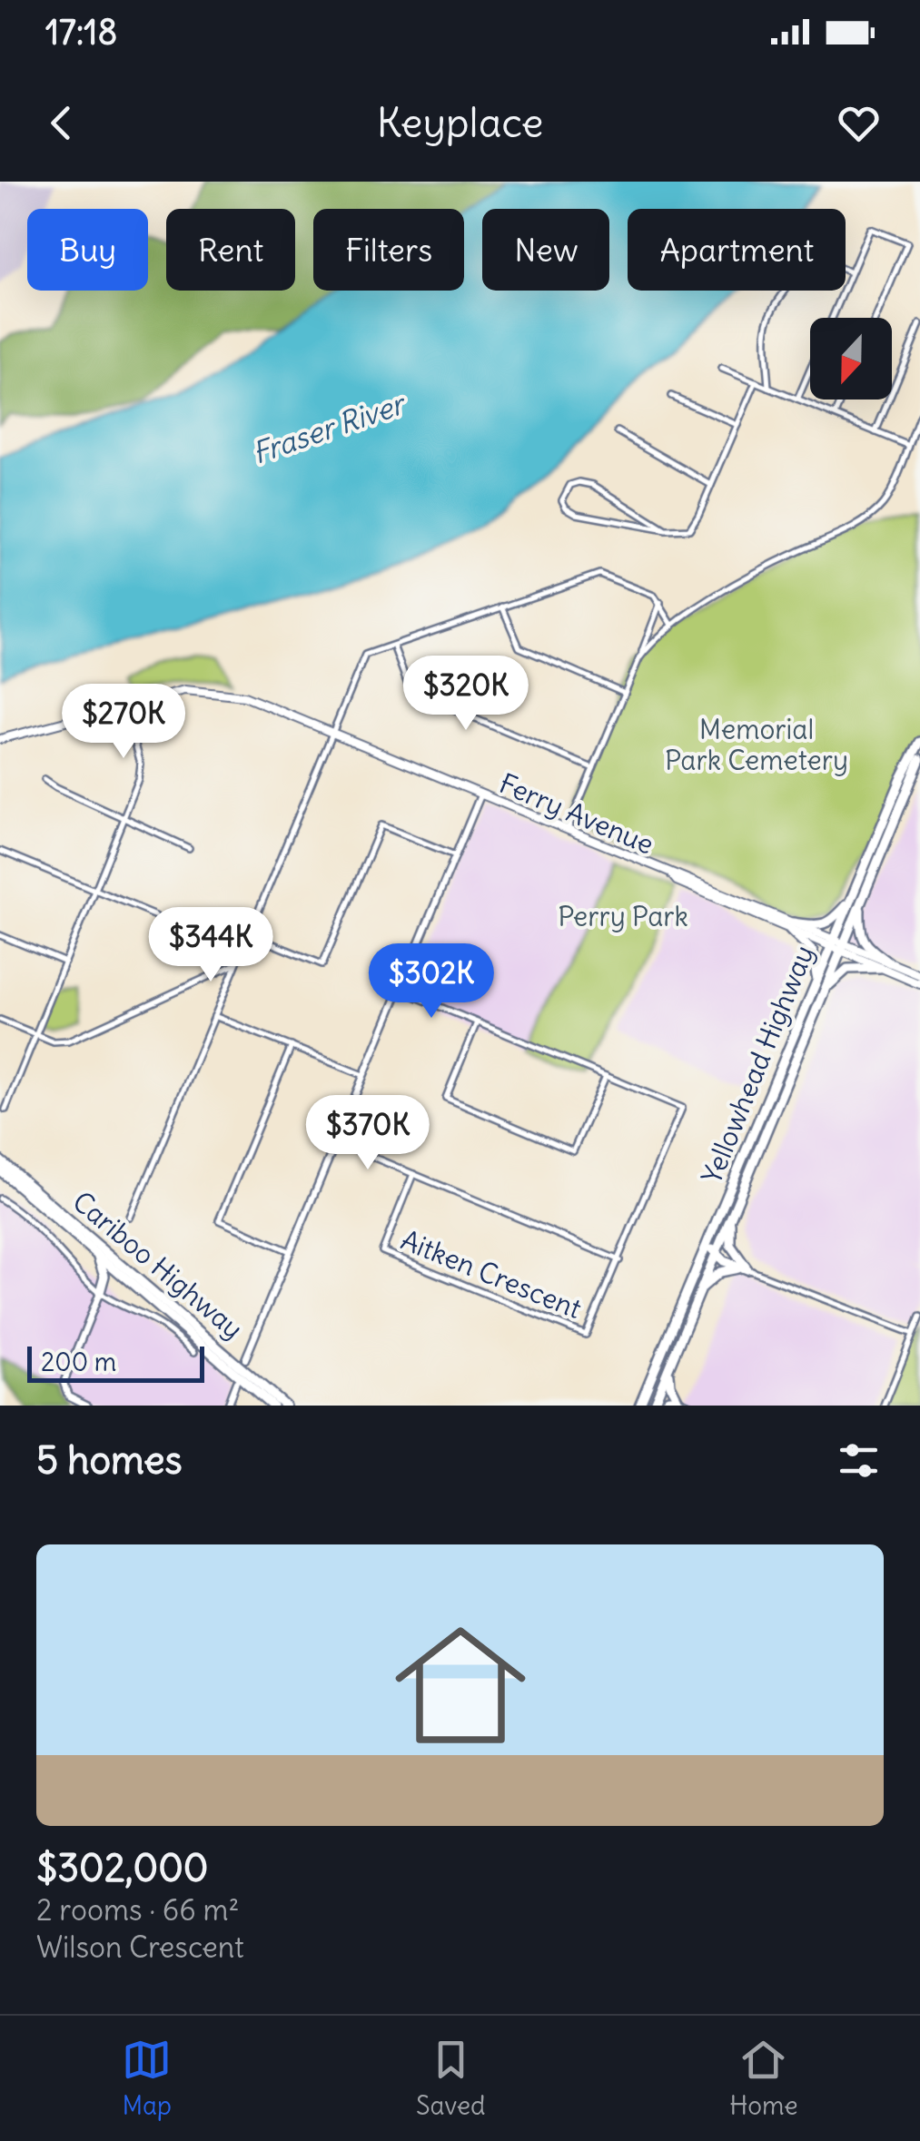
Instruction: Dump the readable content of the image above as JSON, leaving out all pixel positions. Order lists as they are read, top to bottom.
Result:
{
  "streets": {
    "highway": ["Yellowhead Highway", "Cariboo Highway"],
    "main road": ["Ferry Avenue"],
    "street": ["Aitken Crescent"]
  },
  "crossings": [
    ["Ferry Avenue", "Yellowhead Highway"]
  ],
  "water": ["Fraser River"],
  "parks": ["Memorial Park Cemetery", "Perry Park"],
  "scale_bar": "200 m",
  "north": "bottom",
  "page": {
    "status": "17:18",
    "header": "Keyplace",
    "chip": [
      "Buy",
      "Rent",
      "Filters",
      "New",
      "Apartment"
    ],
    "price": [
      "$320K",
      "$270K",
      "$344K",
      "$302K",
      "$370K"
    ],
    "scale": "200 m",
    "heading": "5 homes",
    "list": [
      {
        "name": "$302,000",
        "note": "2 rooms · 66 m² · Wilson Crescent"
      }
    ],
    "tabs": ["Map", "Saved", "Home"]
  }
}
